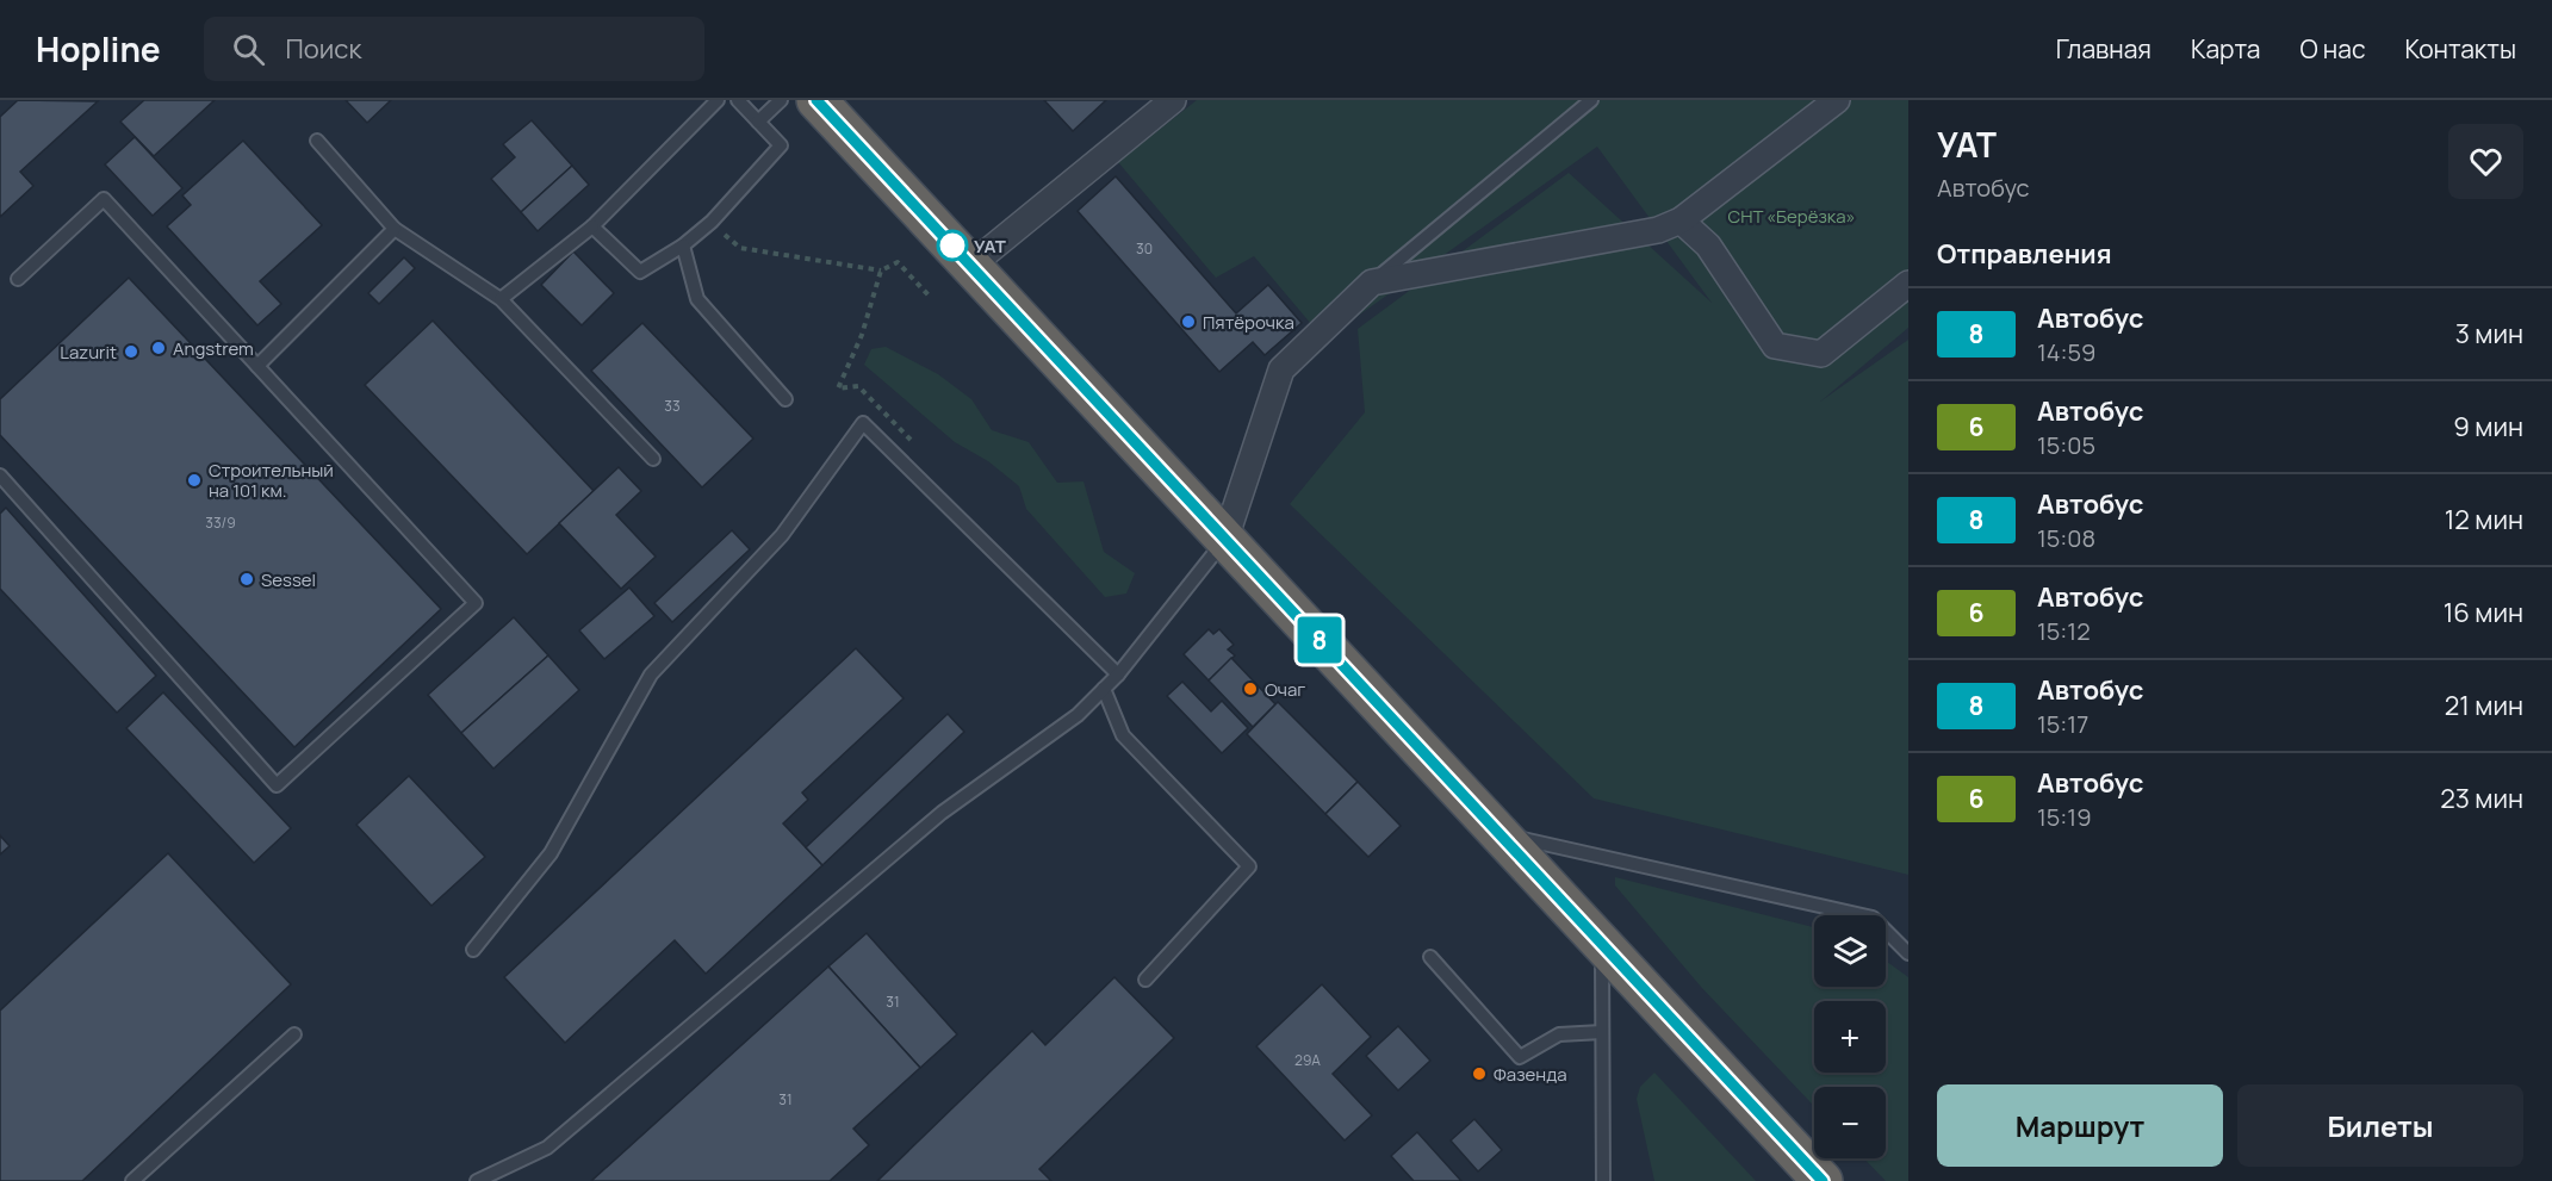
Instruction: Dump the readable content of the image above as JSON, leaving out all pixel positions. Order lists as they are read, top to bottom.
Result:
{
  "parks": ["СНТ «Берёзка»"],
  "places": [
    "УАТ",
    "Пятёрочка",
    "Angstrem",
    "Lazurit",
    "Строительный на 101 км.",
    "Sessel",
    "Очаг",
    "Фазенда"
  ],
  "lines": ["bus line 8"],
  "house_numbers": [
    "30",
    "33",
    "33/9",
    "31",
    "29А",
    "31"
  ],
  "page": {
    "header": "Hopline",
    "search": "Поиск",
    "nav": [
      "Главная",
      "Карта",
      "О нас",
      "Контакты"
    ],
    "on_map": "8",
    "heading": [
      ["УАТ", "Автобус"],
      "Отправления"
    ],
    "list": [
      {
        "mark": "8",
        "name": "Автобус",
        "note": "14:59",
        "value": "3 мин"
      },
      {
        "mark": "6",
        "name": "Автобус",
        "note": "15:05",
        "value": "9 мин"
      },
      {
        "mark": "8",
        "name": "Автобус",
        "note": "15:08",
        "value": "12 мин"
      },
      {
        "mark": "6",
        "name": "Автобус",
        "note": "15:12",
        "value": "16 мин"
      },
      {
        "mark": "8",
        "name": "Автобус",
        "note": "15:17",
        "value": "21 мин"
      },
      {
        "mark": "6",
        "name": "Автобус",
        "note": "15:19",
        "value": "23 мин"
      }
    ],
    "map_buttons": ["+", "−"],
    "buttons": ["Маршрут", "Билеты"]
  }
}
